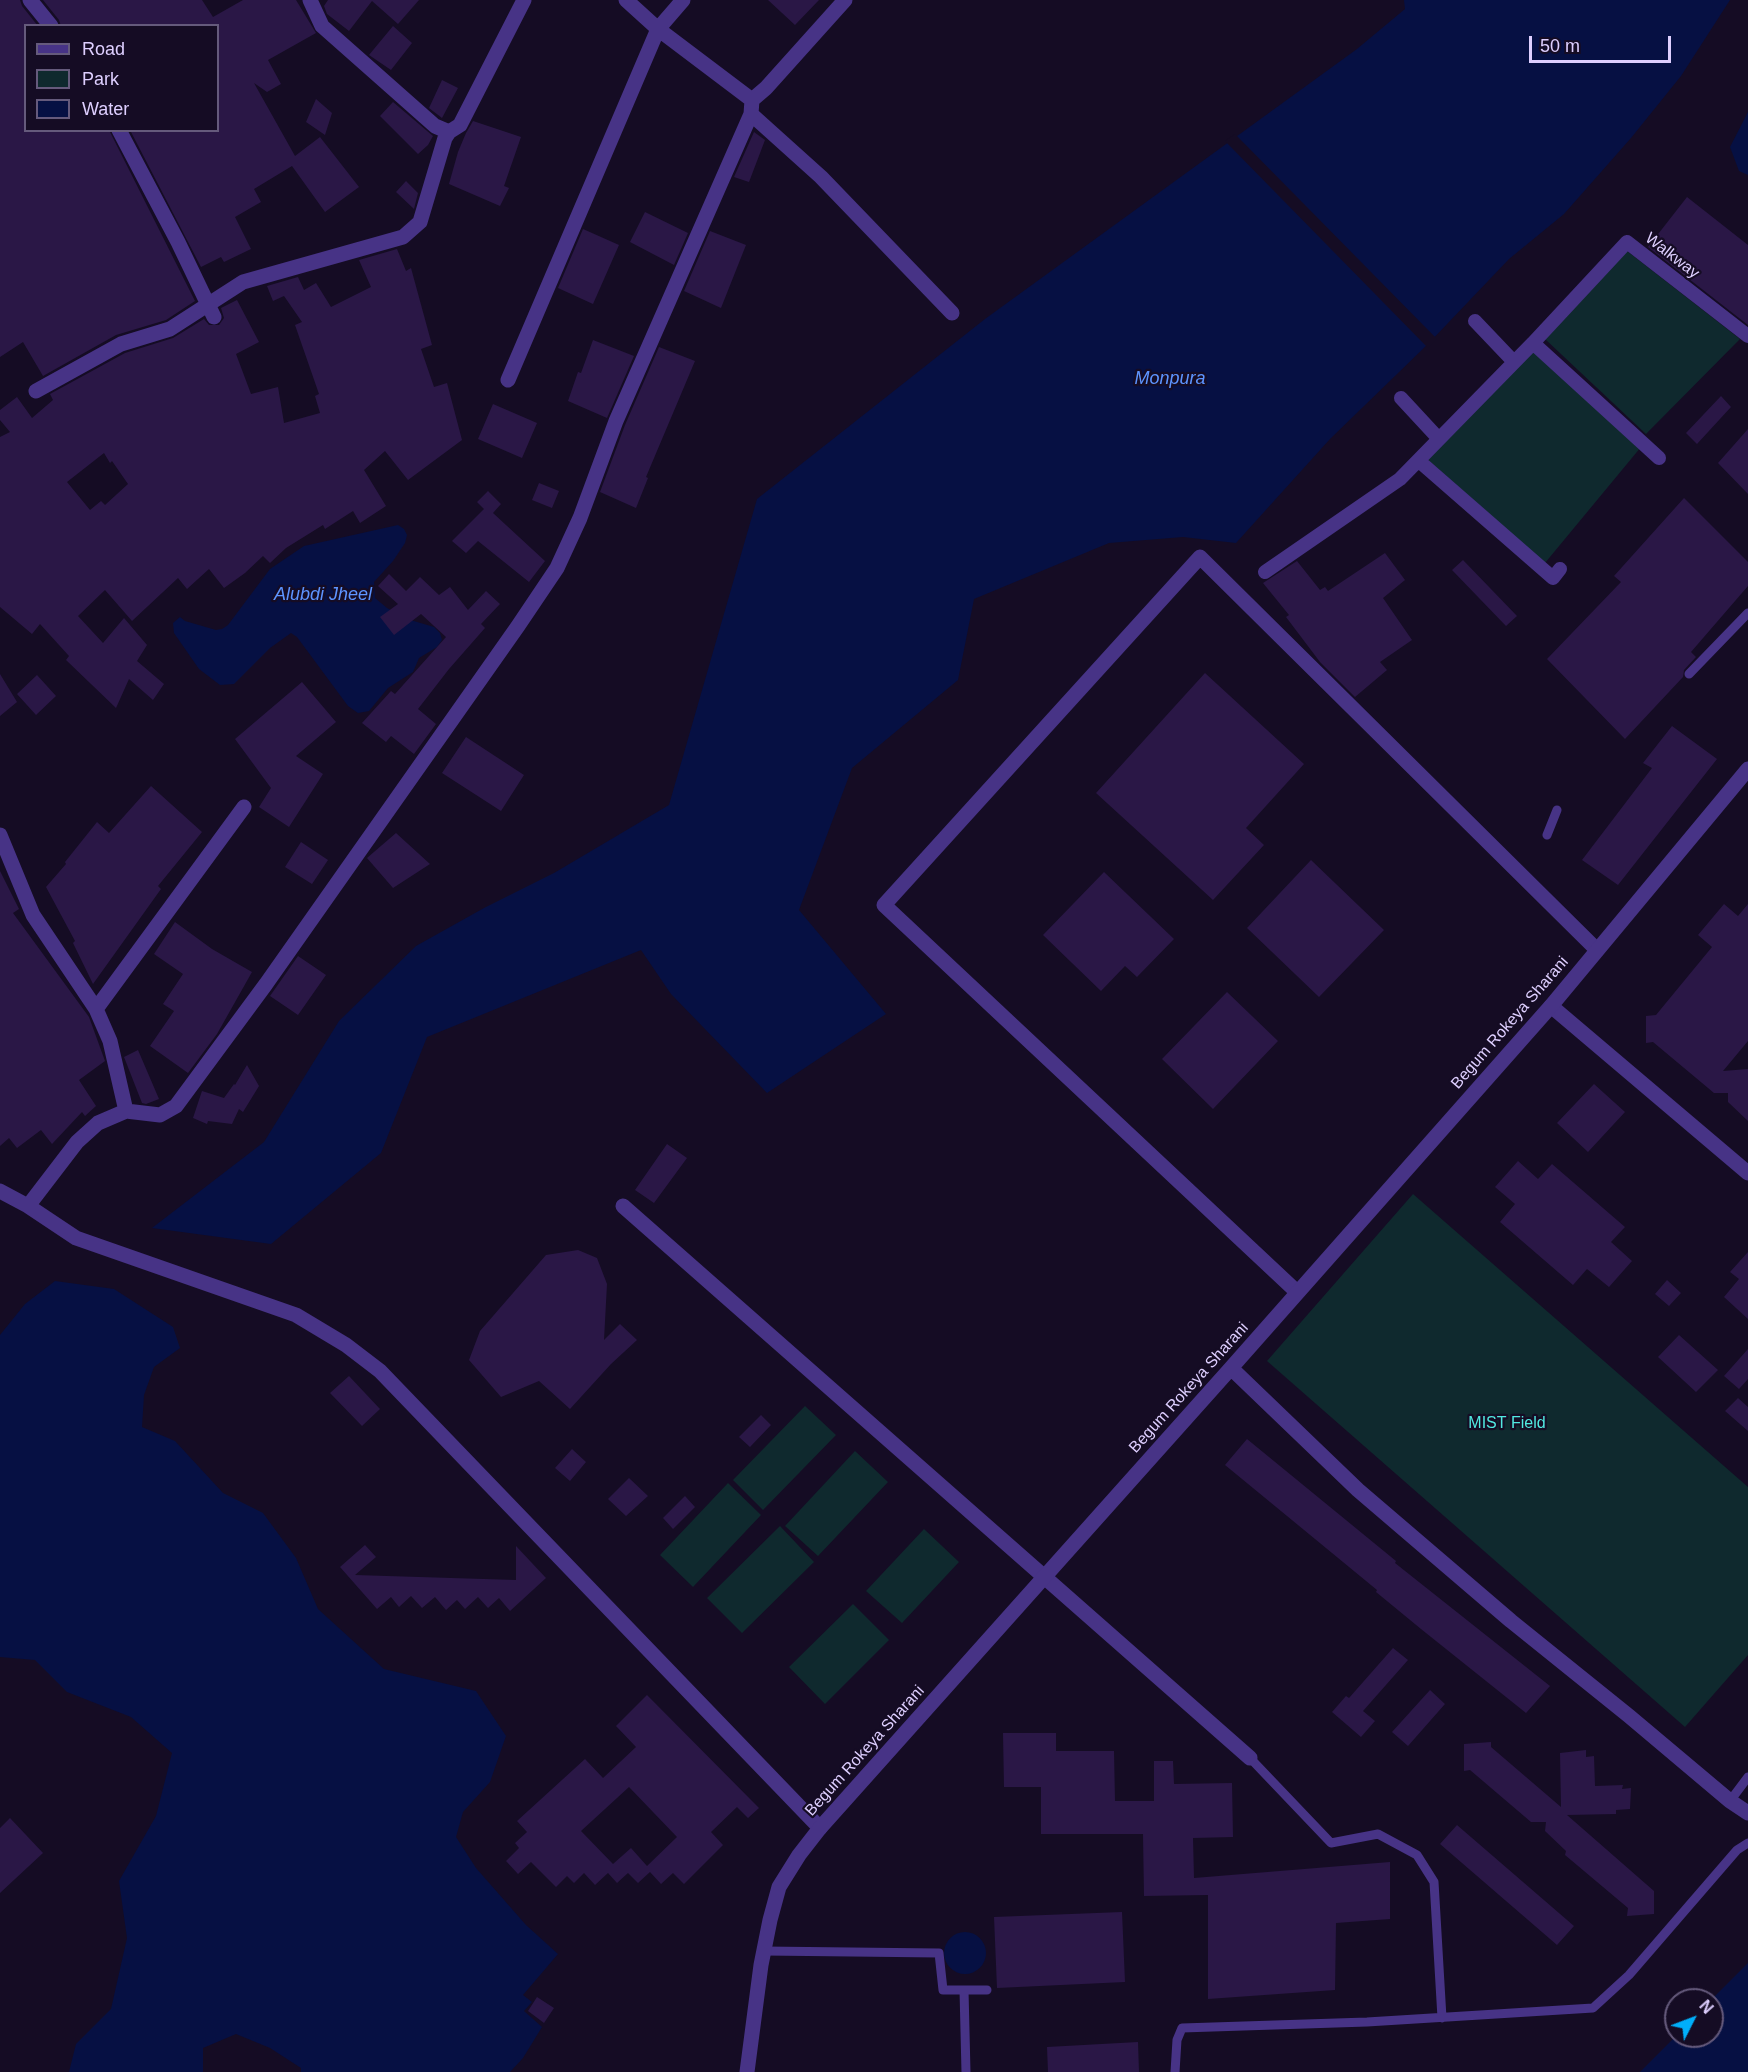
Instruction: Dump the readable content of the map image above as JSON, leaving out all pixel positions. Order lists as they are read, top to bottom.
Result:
{
  "streets": {
    "street": ["Walkway", "Begum Rokeya Sharani"]
  },
  "water": ["Monpura", "Alubdi Jheel"],
  "parks": ["MIST Field"],
  "legend": ["Road", "Park", "Water"],
  "scale_bar": "50 m",
  "north": "top right"
}
